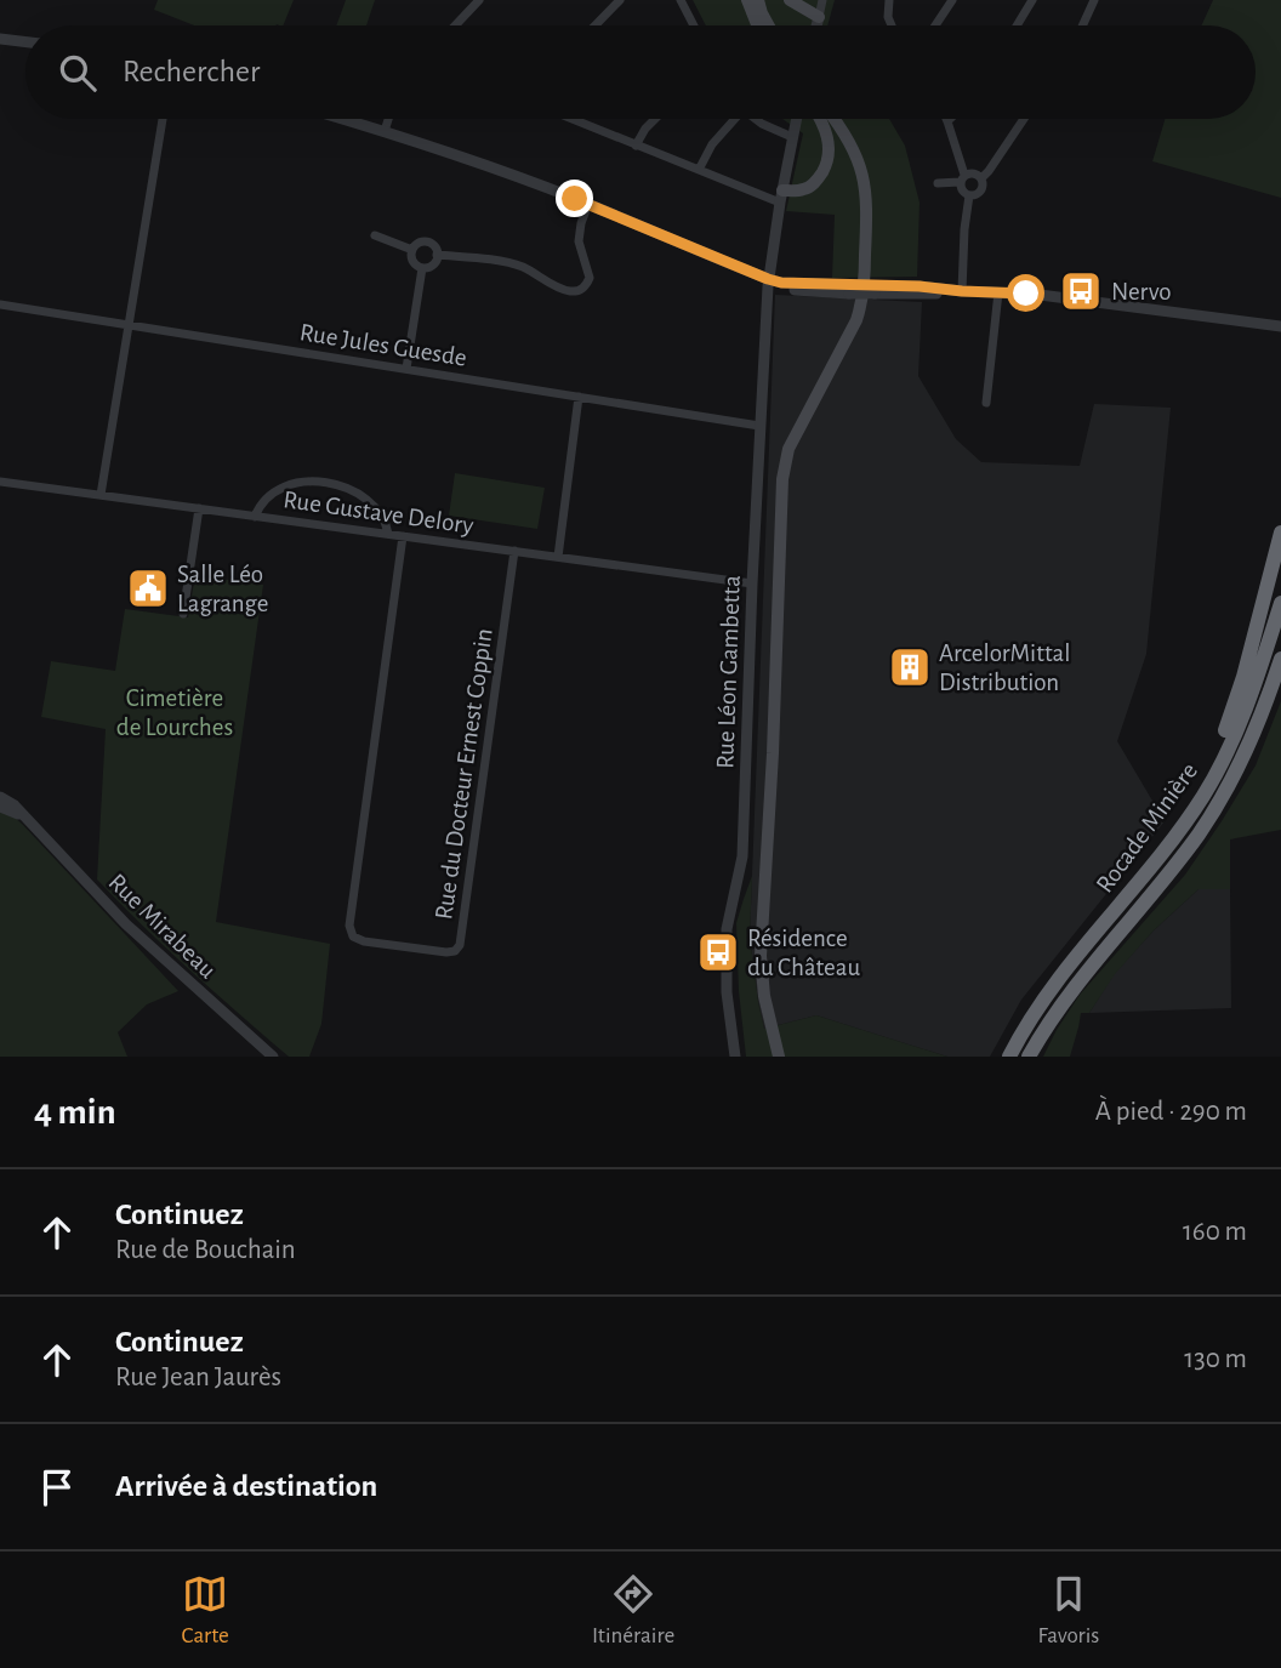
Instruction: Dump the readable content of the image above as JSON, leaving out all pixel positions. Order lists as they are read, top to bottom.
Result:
{
  "streets": {
    "highway": ["Rocade Minière"],
    "street": [
      "Rue Jules Guesde",
      "Rue Gustave Delory",
      "Rue Léon Gambetta",
      "Rue du Docteur Ernest Coppin",
      "Rue Mirabeau"
    ]
  },
  "crossings": [
    ["Rue Jules Guesde", "Rue Léon Gambetta"],
    ["Rue Gustave Delory", "Rue Léon Gambetta"],
    ["Rue Gustave Delory", "Rue du Docteur Ernest Coppin"]
  ],
  "parks": ["Cimetière de Lourches"],
  "places": {
    "bus stop": ["Nervo", "Résidence du Château"],
    "public building": ["Salle Léo Lagrange"],
    "building": ["ArcelorMittal Distribution"]
  },
  "page": {
    "search": "Rechercher",
    "heading": ["4 min", "À pied · 290 m"],
    "list": [
      ["Continuez", "Rue de Bouchain", "160 m"],
      ["Continuez", "Rue Jean Jaurès", "130 m"],
      "Arrivée à destination"
    ],
    "nav": ["Carte", "Itinéraire", "Favoris"]
  }
}
